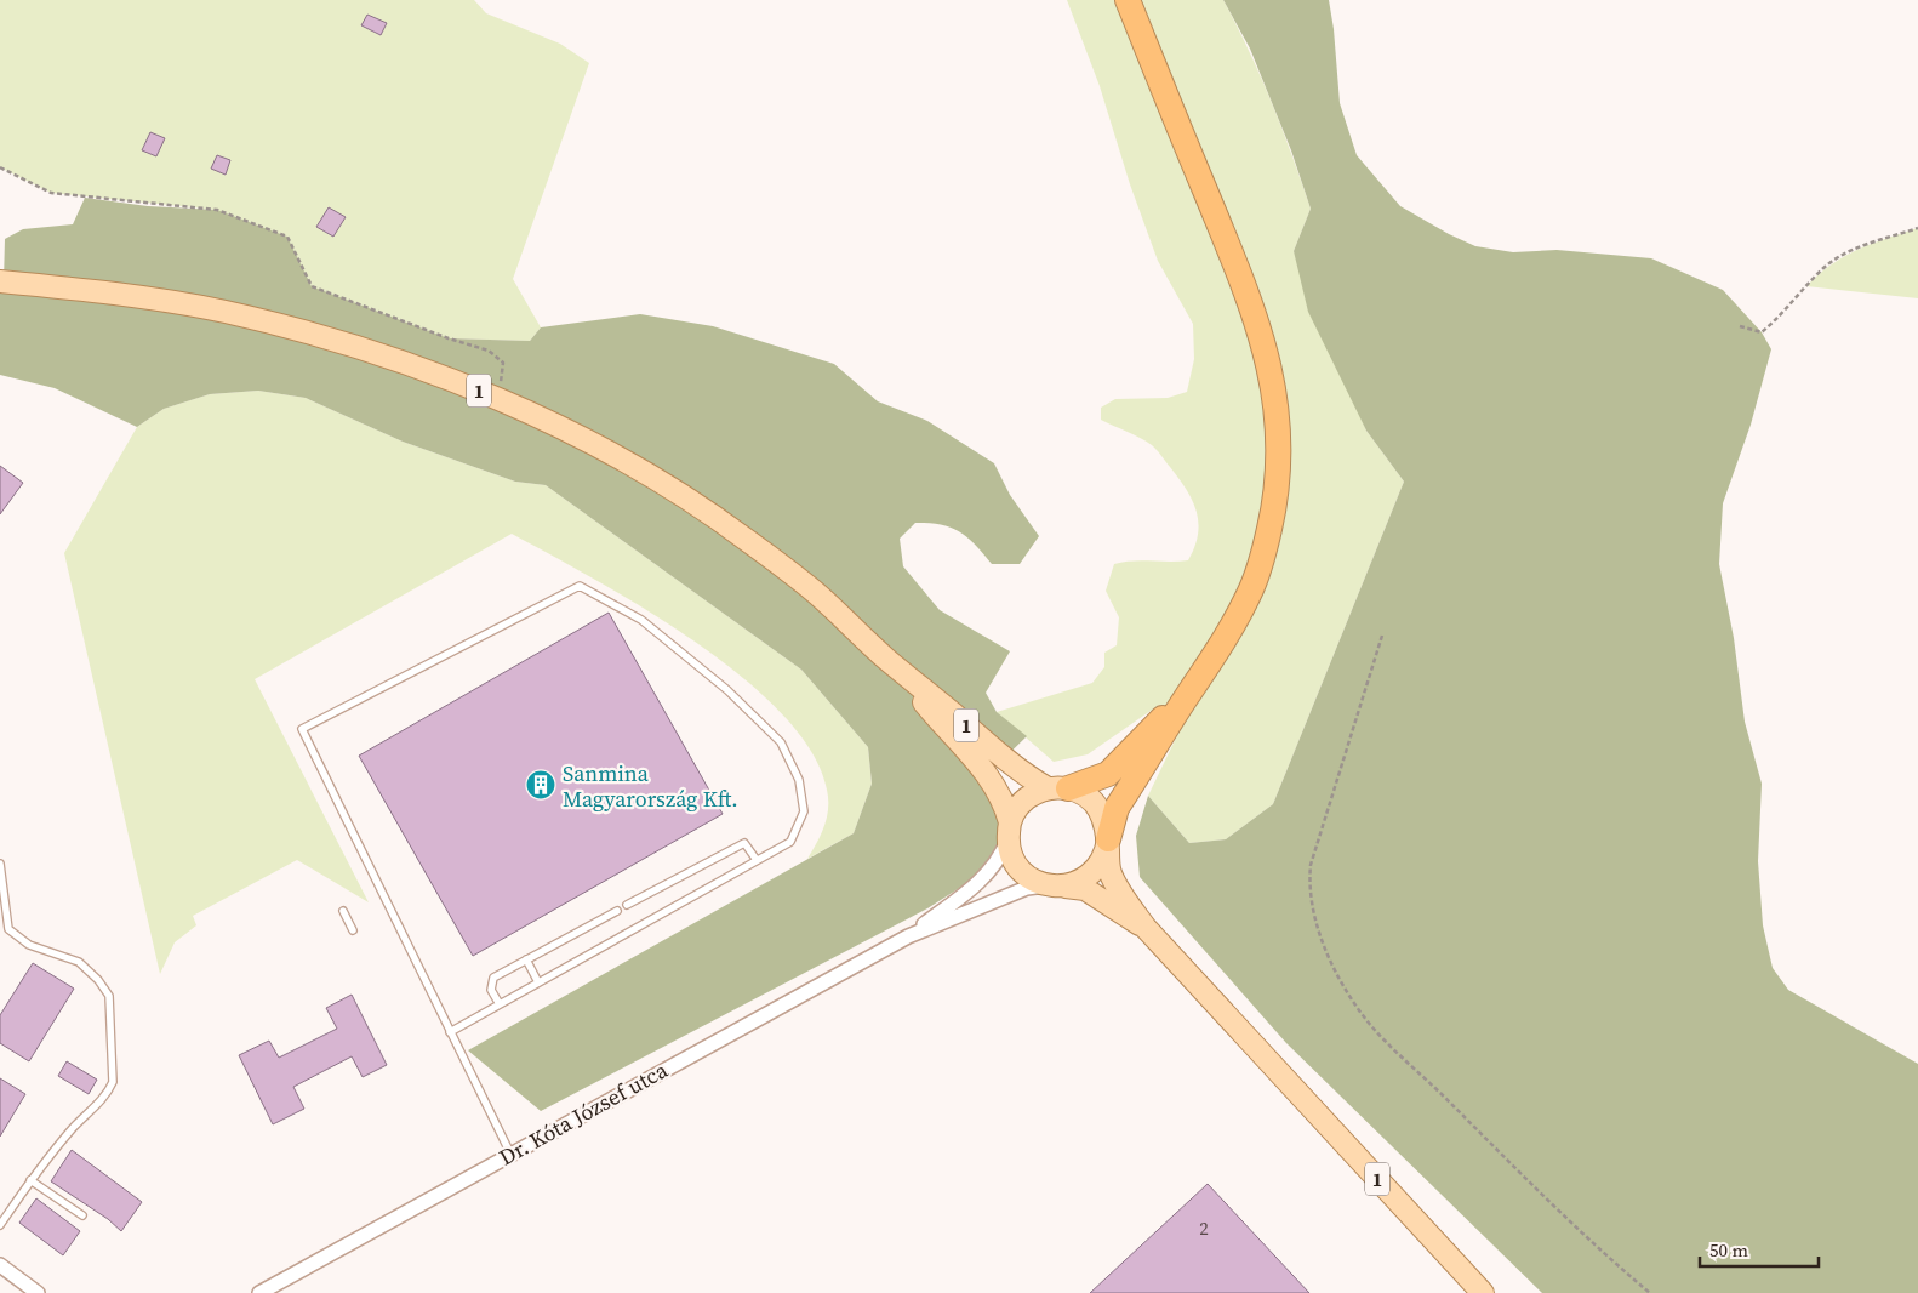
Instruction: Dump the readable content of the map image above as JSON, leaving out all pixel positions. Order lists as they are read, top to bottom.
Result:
{
  "streets": {
    "main road": ["1"],
    "street": ["Dr. Kóta József utca"]
  },
  "places": {
    "building": ["Sanmina Magyarország Kft."]
  },
  "house_numbers": ["2"],
  "scale_bar": "50 m"
}
